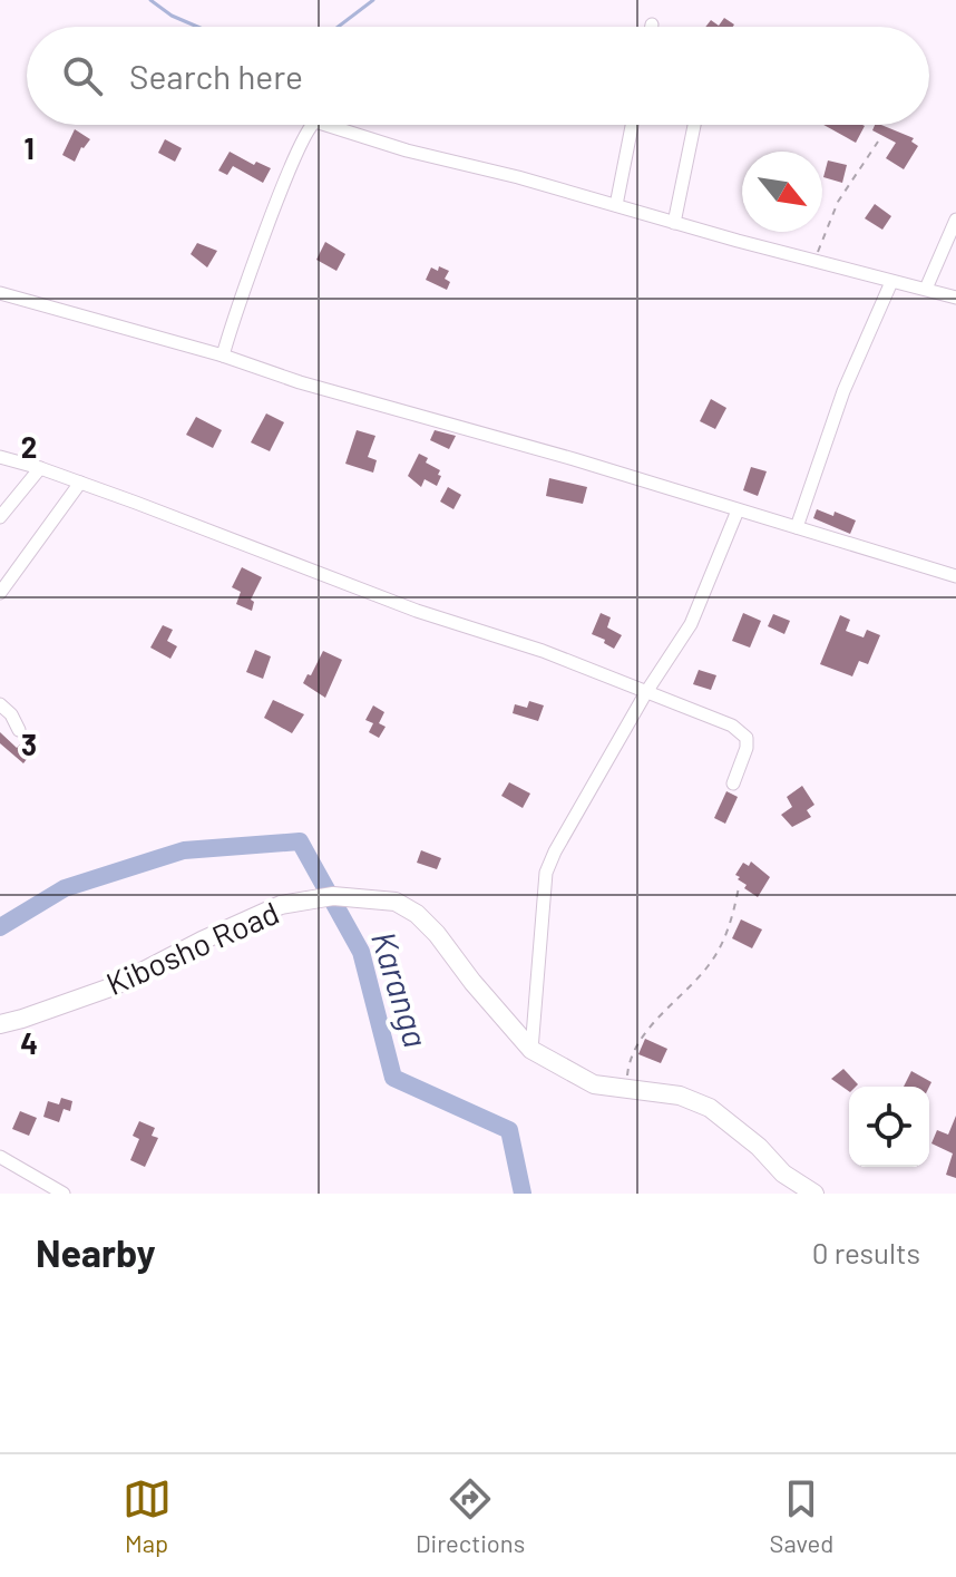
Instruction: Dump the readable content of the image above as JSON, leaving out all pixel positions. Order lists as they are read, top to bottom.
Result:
{
  "streets": {
    "main road": ["Kibosho Road"]
  },
  "water": ["Karanga"],
  "north": "bottom right",
  "page": {
    "search": "Search here",
    "heading": ["Nearby", "0 results"],
    "nav": ["Map", "Directions", "Saved"]
  },
  "grid": {
    "rows": [
      "1",
      "2",
      "3",
      "4"
    ]
  }
}
